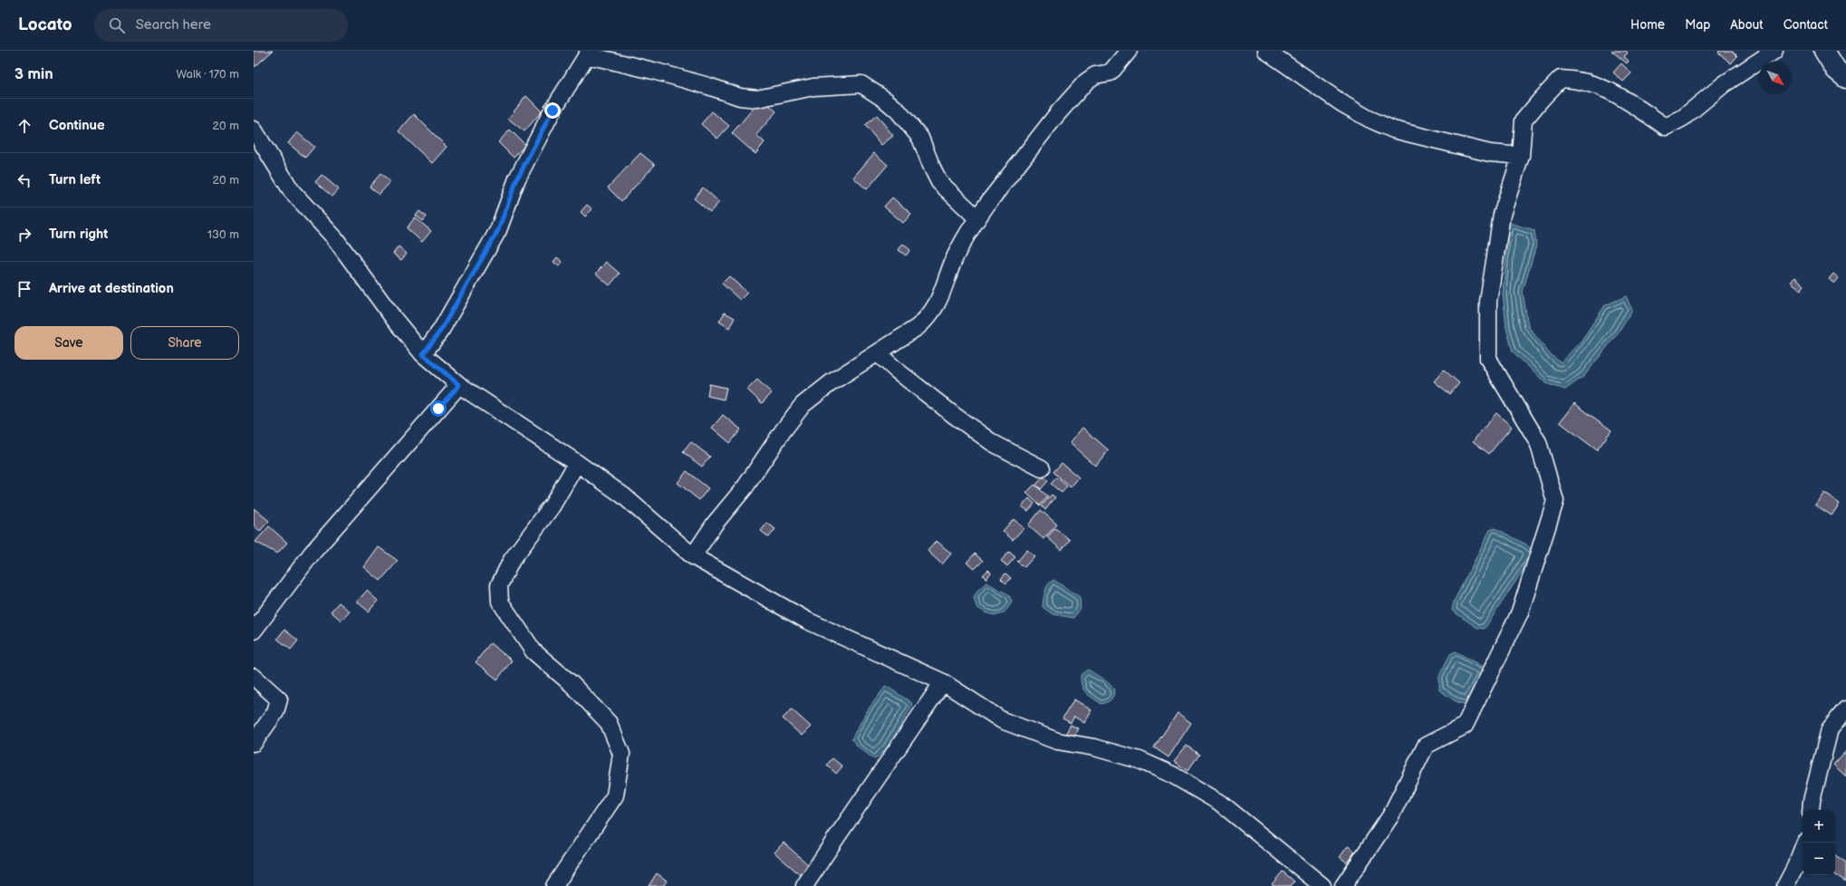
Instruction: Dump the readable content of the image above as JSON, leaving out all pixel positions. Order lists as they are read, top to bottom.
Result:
{
  "north": "bottom right",
  "page": {
    "header": "Locato",
    "search": "Search here",
    "nav": [
      "Home",
      "Map",
      "About",
      "Contact"
    ],
    "heading": ["3 min", "Walk · 170 m"],
    "list": [
      ["Continue", "20 m"],
      ["Turn left", "20 m"],
      ["Turn right", "130 m"],
      "Arrive at destination"
    ],
    "buttons": ["Save", "Share"],
    "map_buttons": ["+", "−"]
  }
}
